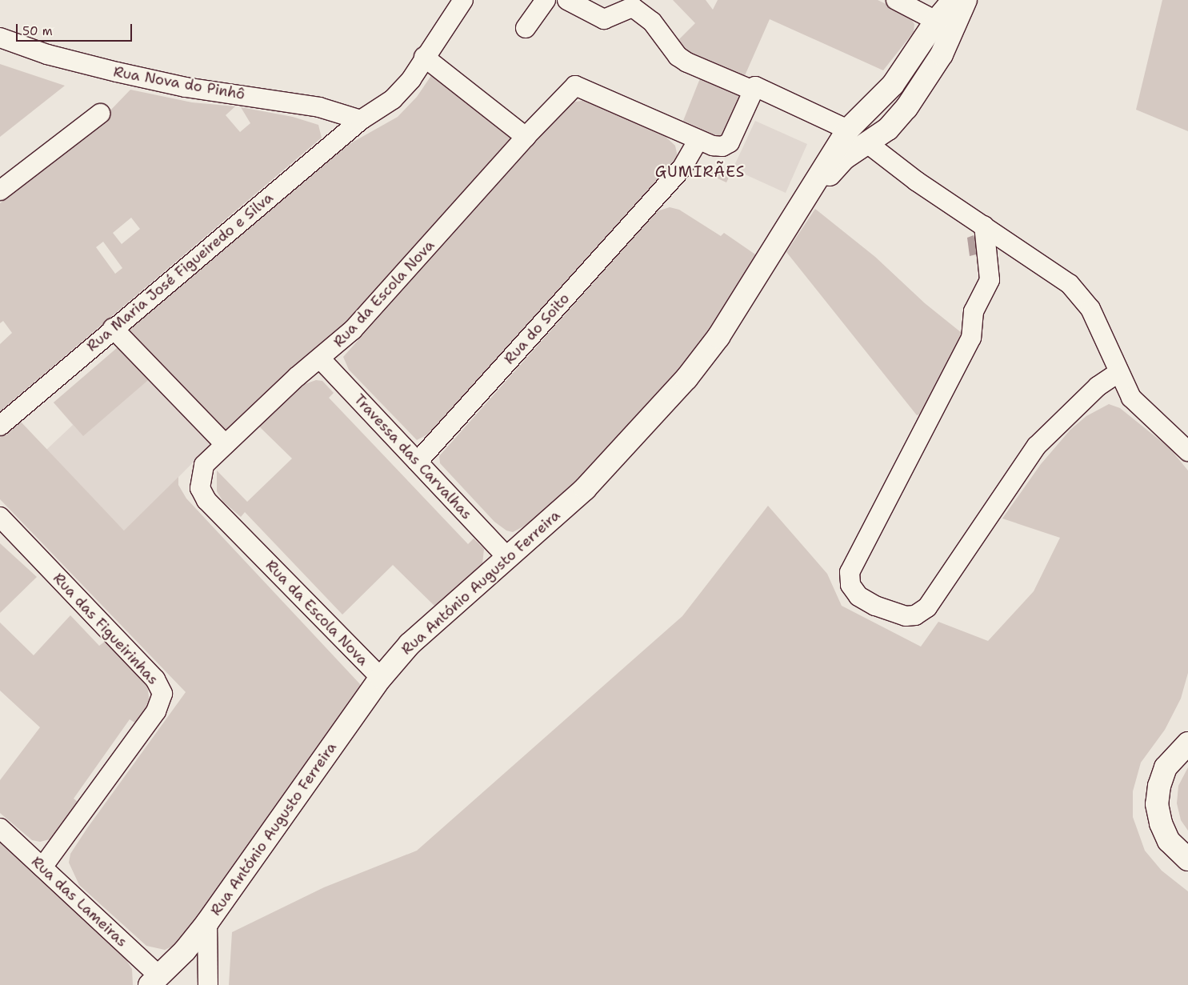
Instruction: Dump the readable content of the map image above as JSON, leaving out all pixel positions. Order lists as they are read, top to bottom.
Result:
{
  "streets": {
    "street": [
      "Rua Nova do Pinhô",
      "Rua Maria José Figueiredo e Silva",
      "Rua da Escola Nova",
      "Rua do Soito",
      "Travessa das Carvalhas",
      "Rua António Augusto Ferreira",
      "Rua das Figueirinhas",
      "Rua das Lameiras"
    ]
  },
  "crossings": [
    ["Rua Nova do Pinhô", "Rua Maria José Figueiredo e Silva"],
    ["Rua da Escola Nova", "Rua do Soito"],
    ["Rua da Escola Nova", "Travessa das Carvalhas"],
    ["Rua da Escola Nova", "Rua António Augusto Ferreira"],
    ["Rua do Soito", "Travessa das Carvalhas"],
    ["Travessa das Carvalhas", "Rua António Augusto Ferreira"],
    ["Rua António Augusto Ferreira", "Rua das Lameiras"],
    ["Rua das Figueirinhas", "Rua das Lameiras"]
  ],
  "districts": ["GUMIRÃES"],
  "scale_bar": "50 m"
}
